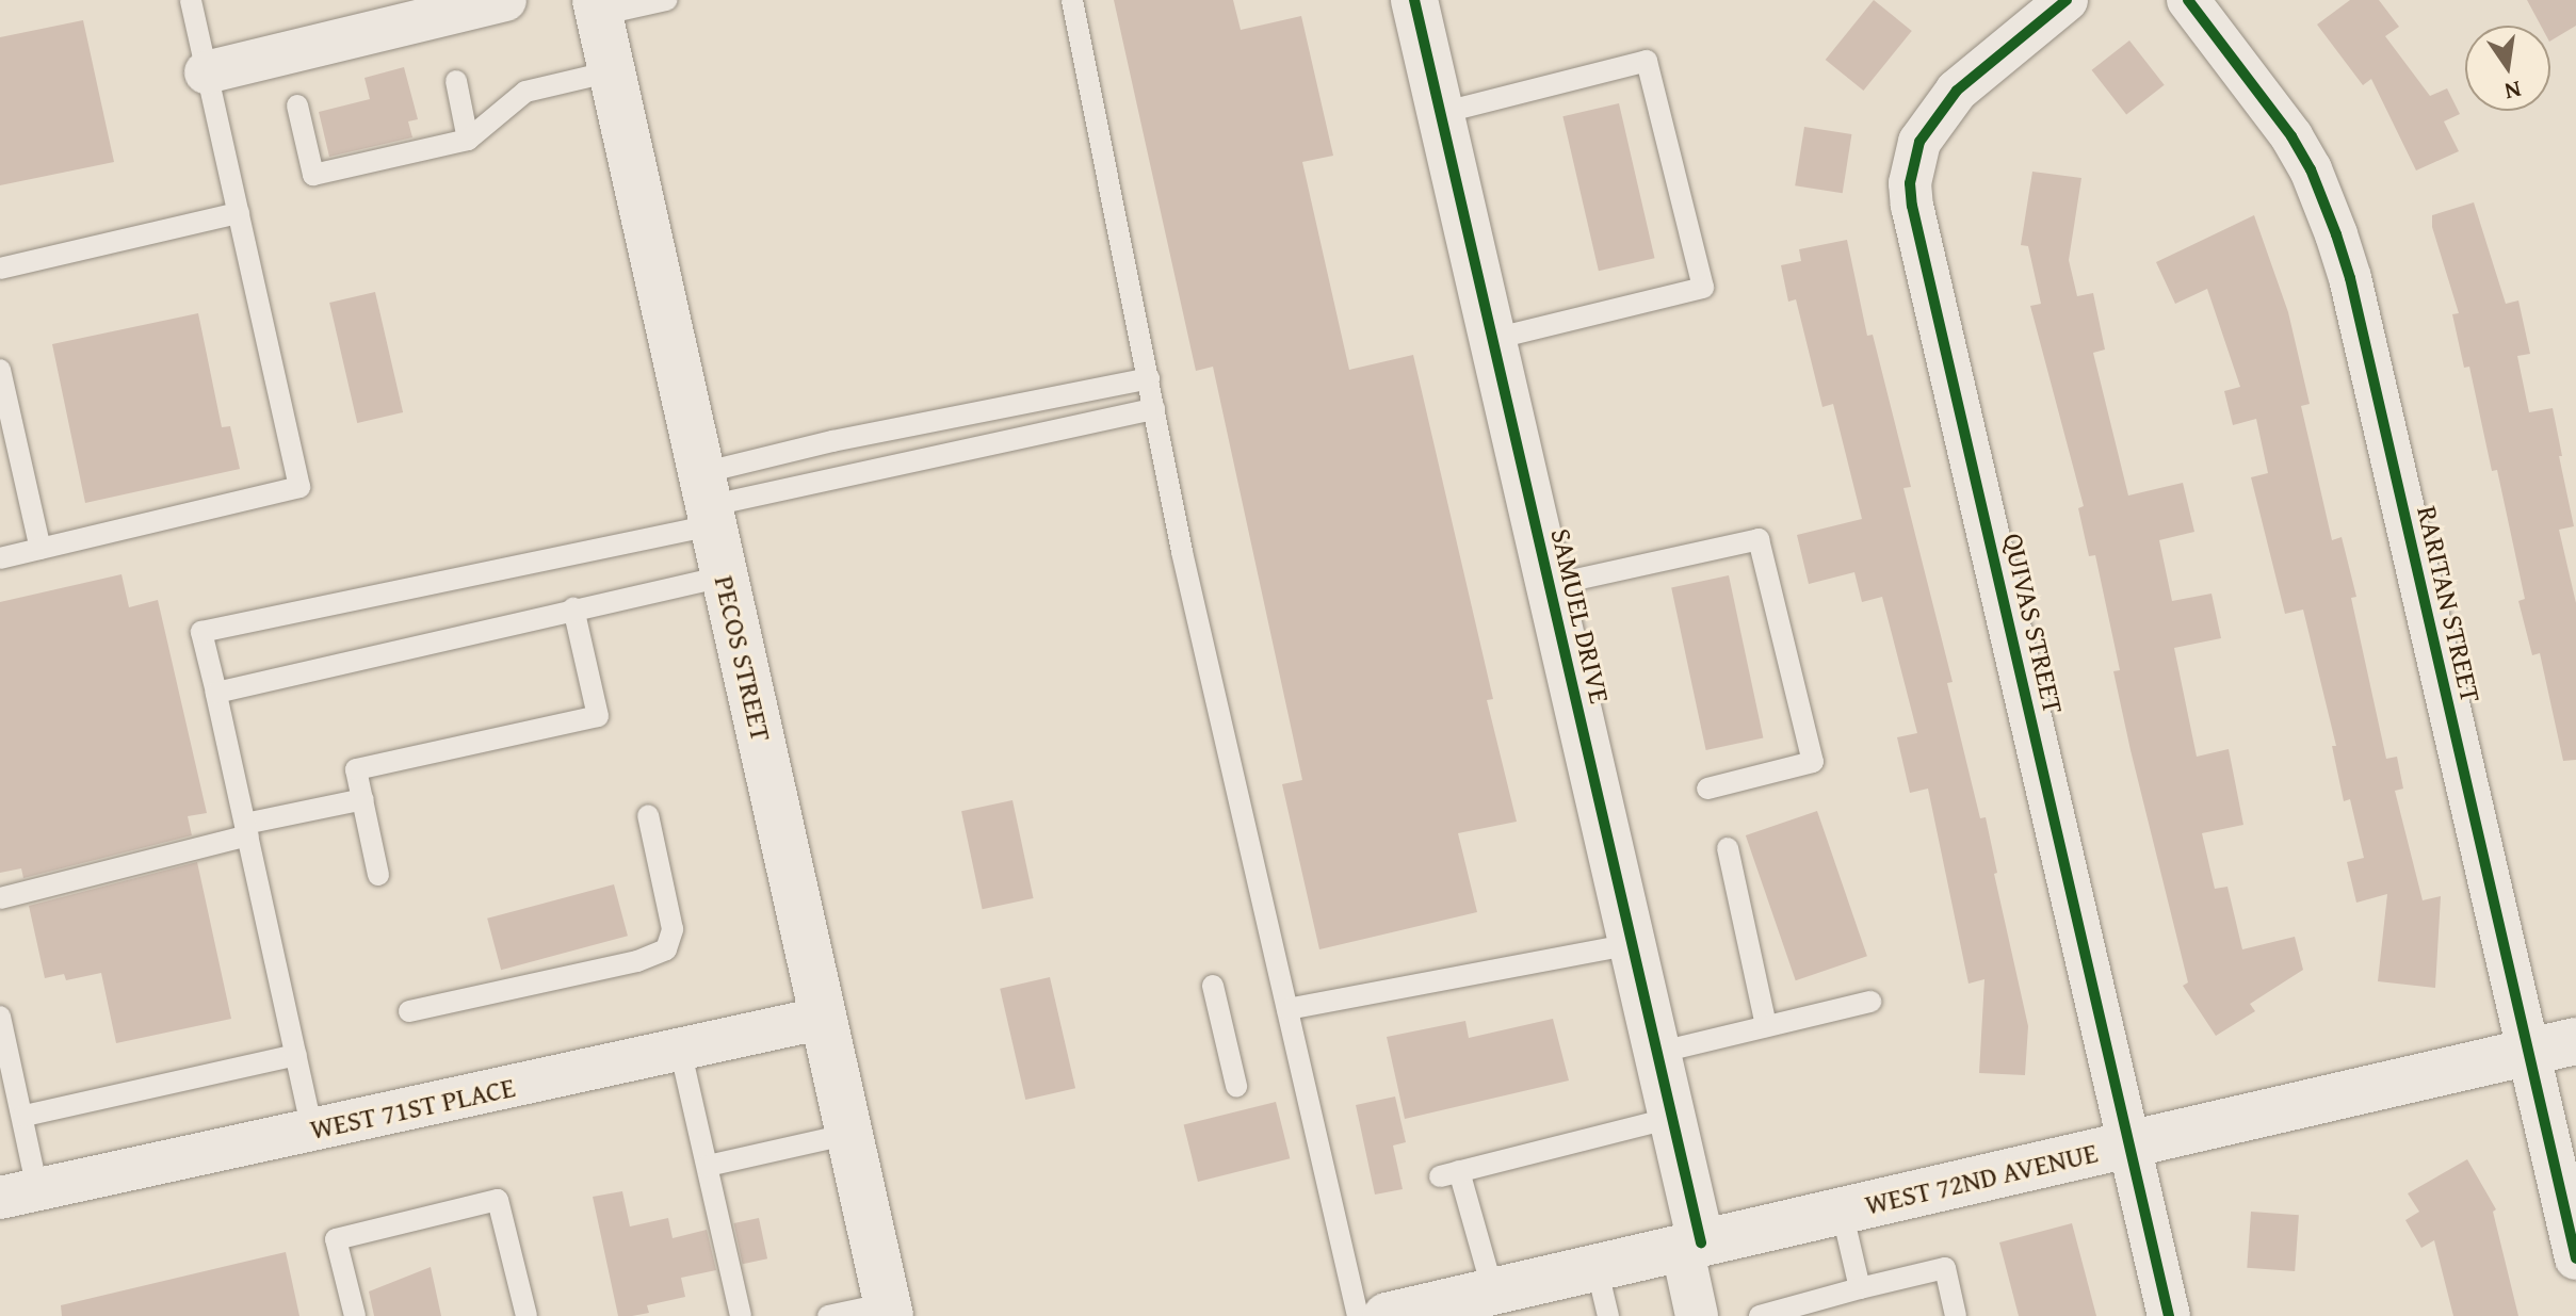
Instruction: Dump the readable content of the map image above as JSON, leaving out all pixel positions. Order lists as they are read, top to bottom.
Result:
{
  "streets": {
    "main road": ["SAMUEL DRIVE", "PECOS STREET", "WEST 72ND AVENUE"],
    "street": ["RARITAN STREET", "QUIVAS STREET", "WEST 71ST PLACE"]
  },
  "crossings": [
    ["RARITAN STREET", "WEST 72ND AVENUE"],
    ["SAMUEL DRIVE", "WEST 72ND AVENUE"],
    ["QUIVAS STREET", "WEST 72ND AVENUE"],
    ["PECOS STREET", "WEST 71ST PLACE"]
  ],
  "north": "bottom"
}
